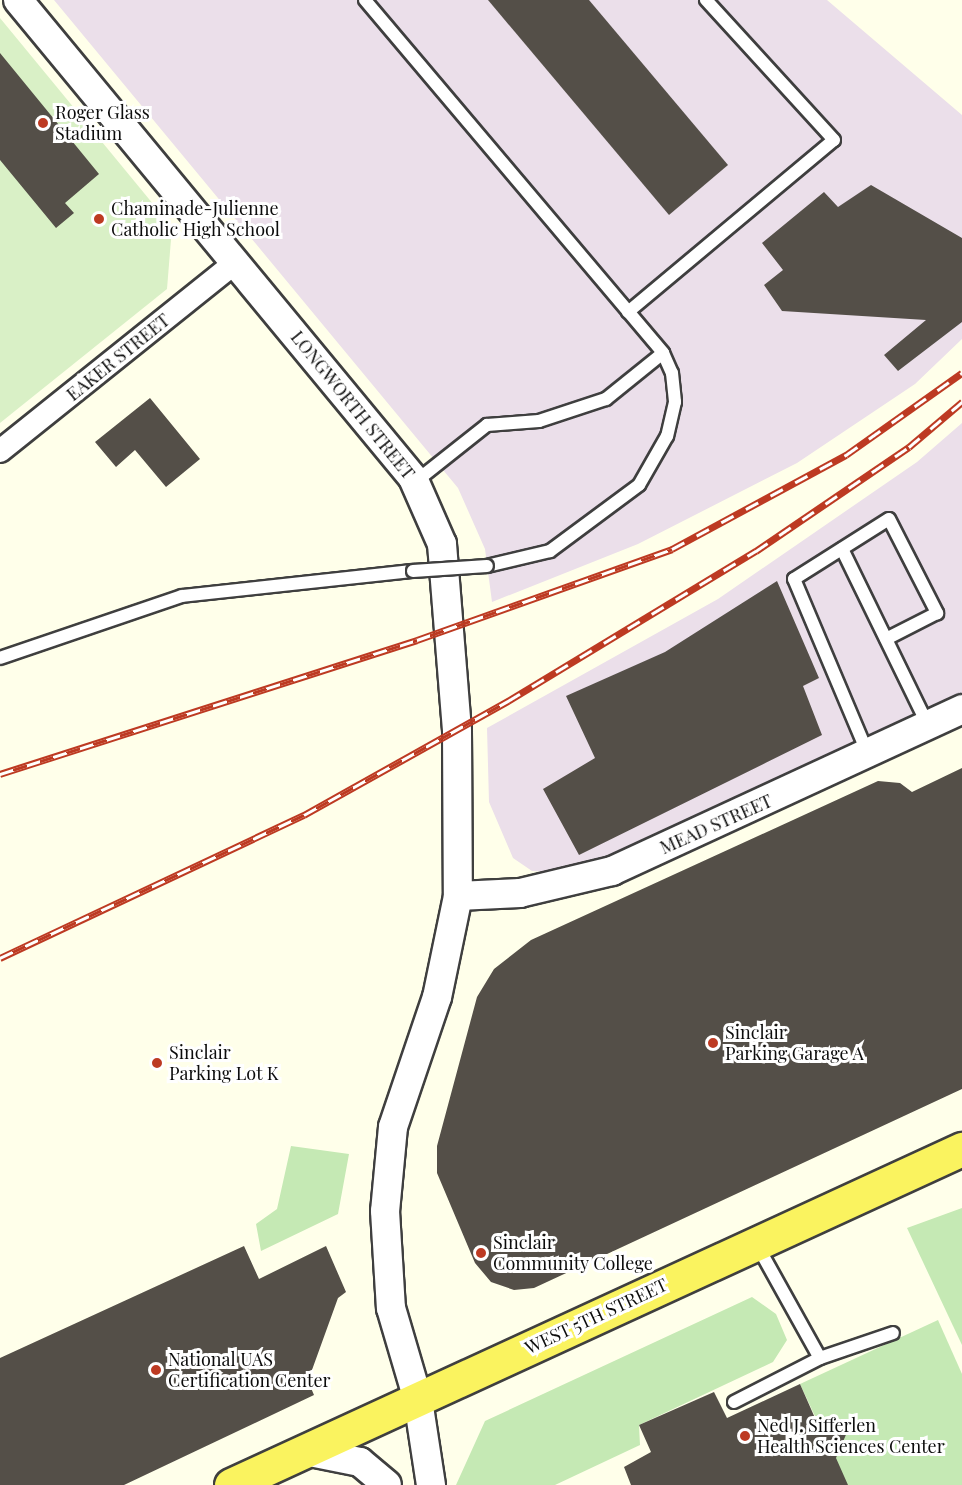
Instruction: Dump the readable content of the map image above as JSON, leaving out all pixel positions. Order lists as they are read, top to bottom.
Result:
{
  "streets": {
    "main road": ["WEST 5TH STREET"],
    "street": ["EAKER STREET", "LONGWORTH STREET", "MEAD STREET"]
  },
  "crossings": [
    ["EAKER STREET", "LONGWORTH STREET"],
    ["LONGWORTH STREET", "MEAD STREET"],
    ["LONGWORTH STREET", "WEST 5TH STREET"]
  ],
  "places": [
    "Roger Glass Stadium",
    "Chaminade-Julienne Catholic High School",
    "Sinclair Parking Garage A",
    "Sinclair Parking Lot K",
    "Sinclair Community College",
    "National UAS Certification Center",
    "Ned J. Sifferlen Health Sciences Center"
  ]
}
